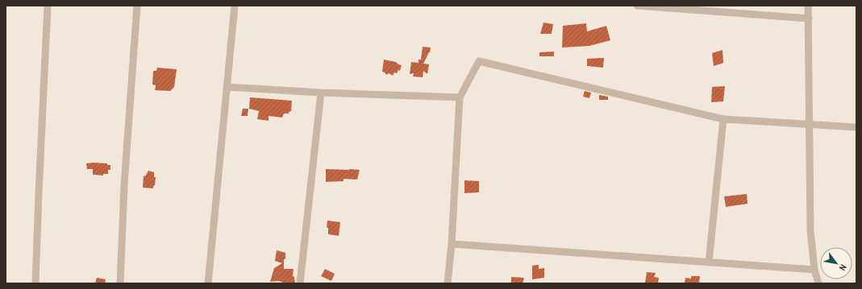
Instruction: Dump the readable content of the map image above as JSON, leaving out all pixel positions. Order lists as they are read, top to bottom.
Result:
{
  "north": "bottom right"
}
